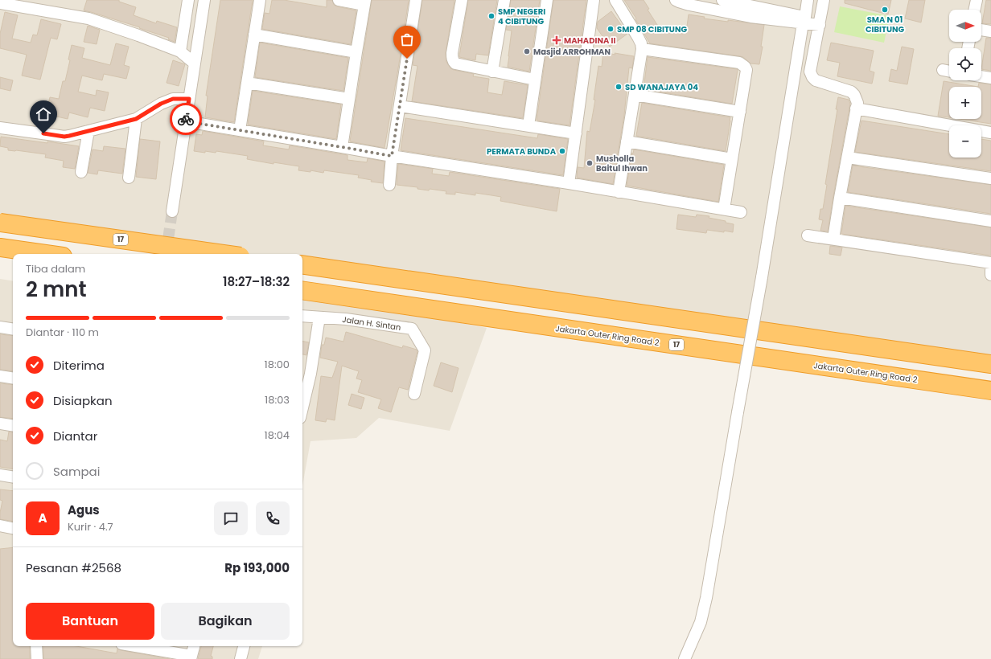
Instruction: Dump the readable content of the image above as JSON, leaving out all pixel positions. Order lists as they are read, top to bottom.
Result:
{
  "streets": {
    "highway": ["17", "Jakarta Outer Ring Road 2"],
    "street": ["Jalan H. Sintan"]
  },
  "places": {
    "other": [
      "SMA N 01 CIBITUNG",
      "SMP NEGERI 4 CIBITUNG",
      "SMP 08 CIBITUNG",
      "Masjid ARROHMAN",
      "SD WANAJAYA 04",
      "PERMATA BUNDA",
      "Musholla Baitul Ihwan"
    ],
    "health": ["MAHADINA II"]
  },
  "north": "right",
  "page": {
    "map_buttons": ["+", "−"],
    "heading": ["2 mnt", "Tiba dalam", "18:27–18:32"],
    "panel": [
      "Agus",
      "Kurir · 4.7",
      "Pesanan #2568",
      "Rp 193,000"
    ],
    "bar": "Diantar · 110 m",
    "list": [
      ["Diterima", "18:00"],
      ["Disiapkan", "18:03"],
      ["Diantar", "18:04"],
      "Sampai"
    ],
    "round": "A",
    "buttons": ["Bantuan", "Bagikan"]
  }
}
